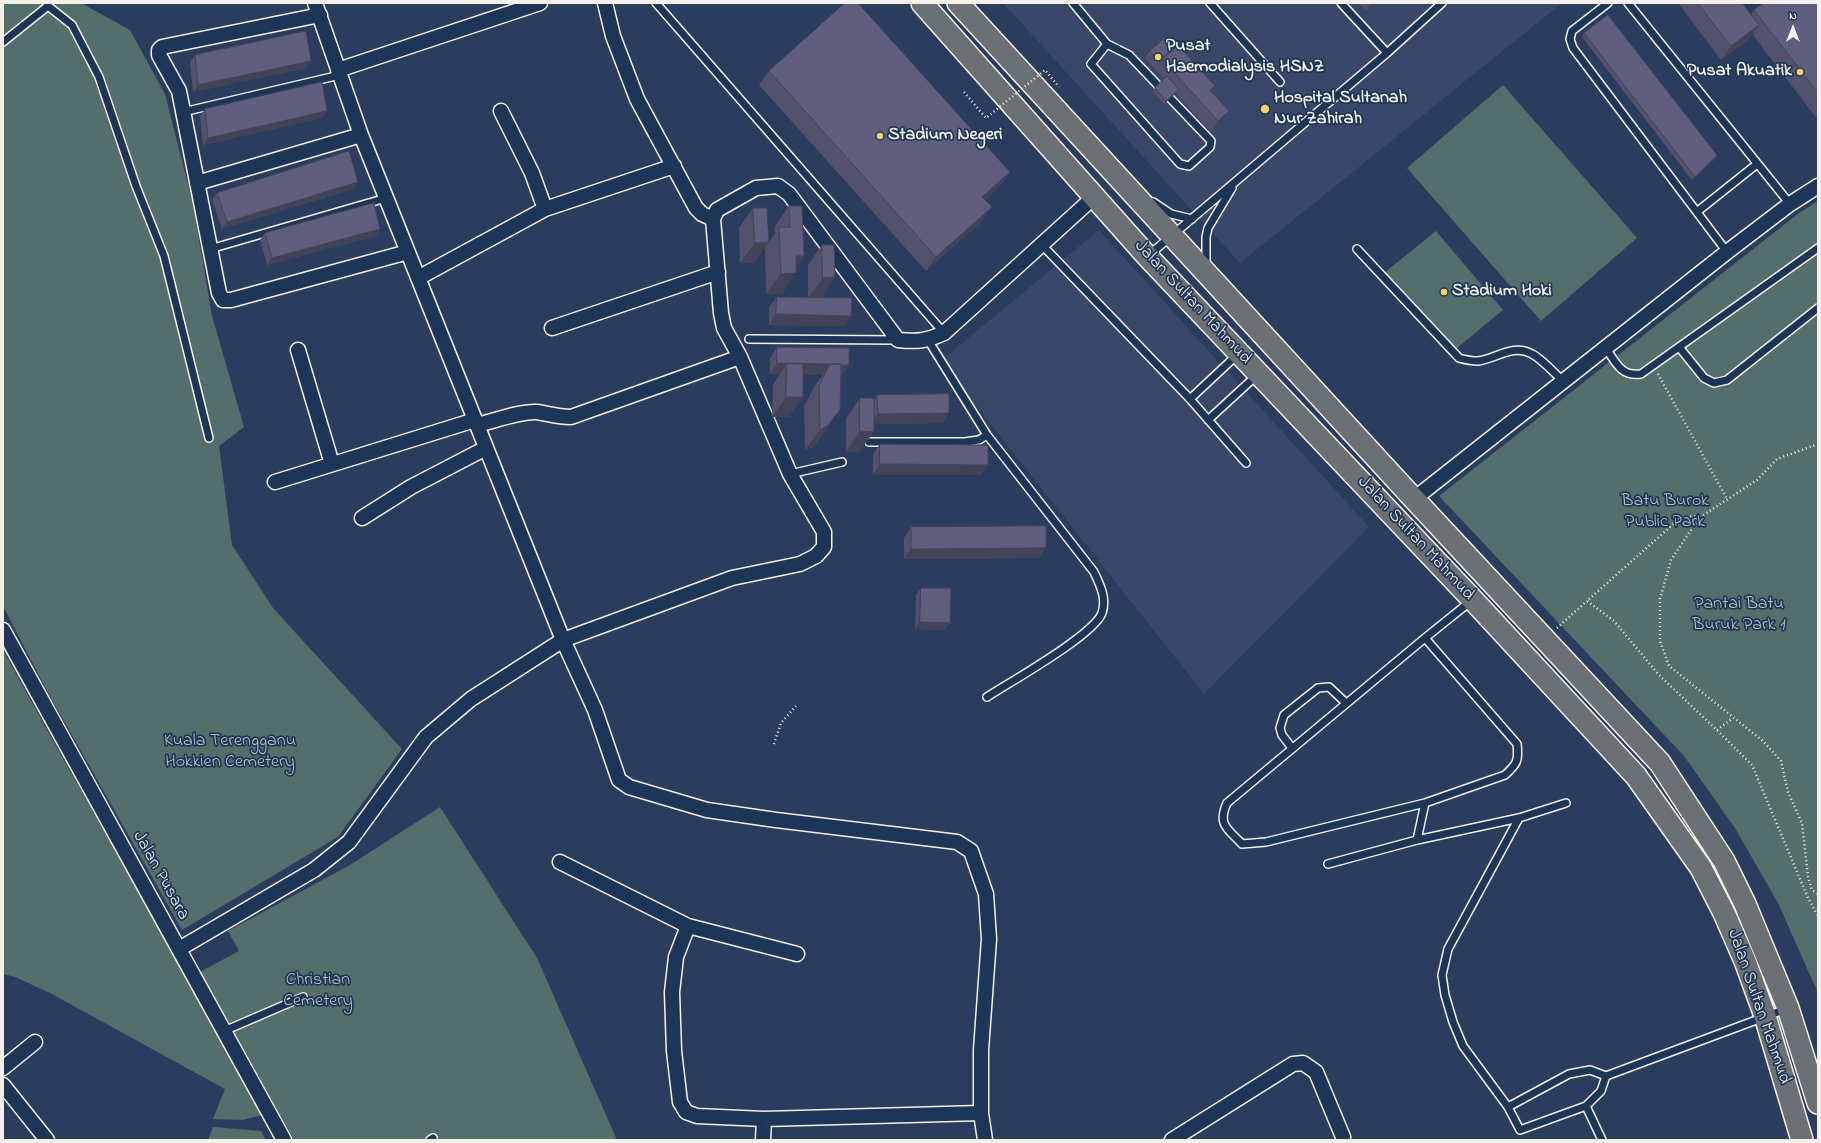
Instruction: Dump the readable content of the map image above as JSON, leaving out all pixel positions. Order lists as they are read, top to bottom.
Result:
{
  "streets": {
    "main road": ["Jalan Sultan Mahmud"],
    "street": ["Jalan Pusara"]
  },
  "parks": [
    "Batu Burok Public Park",
    "Pantai Batu Buruk Park 1",
    "Kuala Terengganu Hokkien Cemetery",
    "Christian Cemetery"
  ],
  "places": [
    "Pusat Haemodialysis HSNZ",
    "Pusat Akuatik",
    "Hospital Sultanah Nur Zahirah",
    "Stadium Negeri",
    "Stadium Hoki"
  ],
  "north": "top"
}
